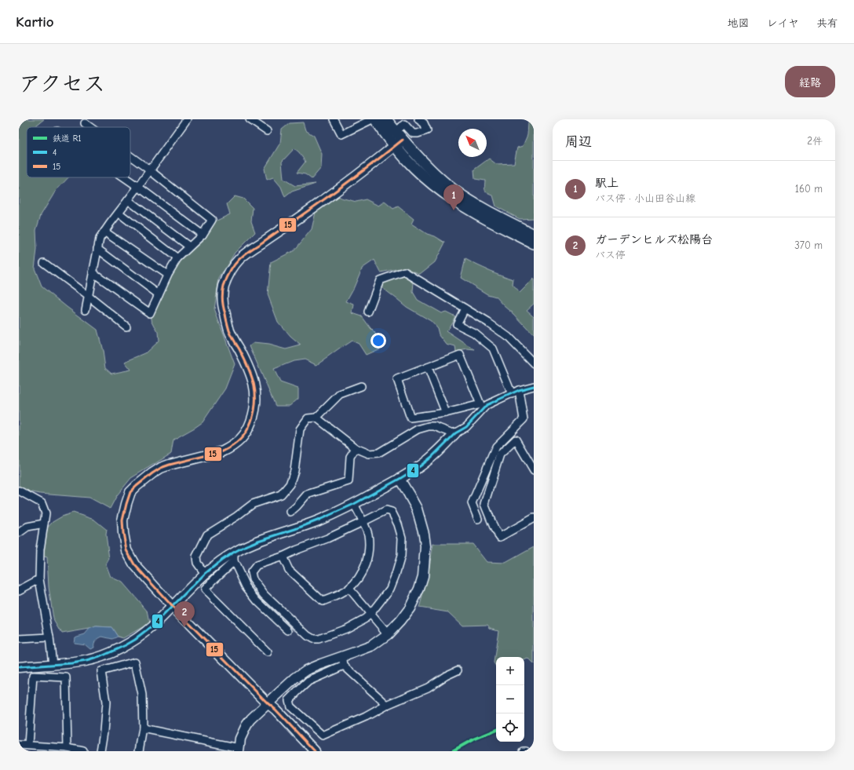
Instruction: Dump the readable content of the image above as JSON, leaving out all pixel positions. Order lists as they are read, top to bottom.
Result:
{
  "lines": ["transit line 15", "transit line 4", "rail line R1"],
  "legend": ["鉄道 R1", "4", "15"],
  "north": "top left",
  "page": {
    "header": "Kartio",
    "nav": ["地図", "レイヤ", "共有"],
    "title": "アクセス",
    "buttons": "経路",
    "heading": ["周辺", "2件"],
    "list": [
      {
        "mark": "1",
        "name": "駅上",
        "note": "バス停 · 小山田谷山線",
        "value": "160 m"
      },
      {
        "mark": "2",
        "name": "ガーデンヒルズ松陽台",
        "note": "バス停",
        "value": "370 m"
      }
    ],
    "pins": ["1", "2"],
    "map_buttons": ["+", "−"]
  }
}
